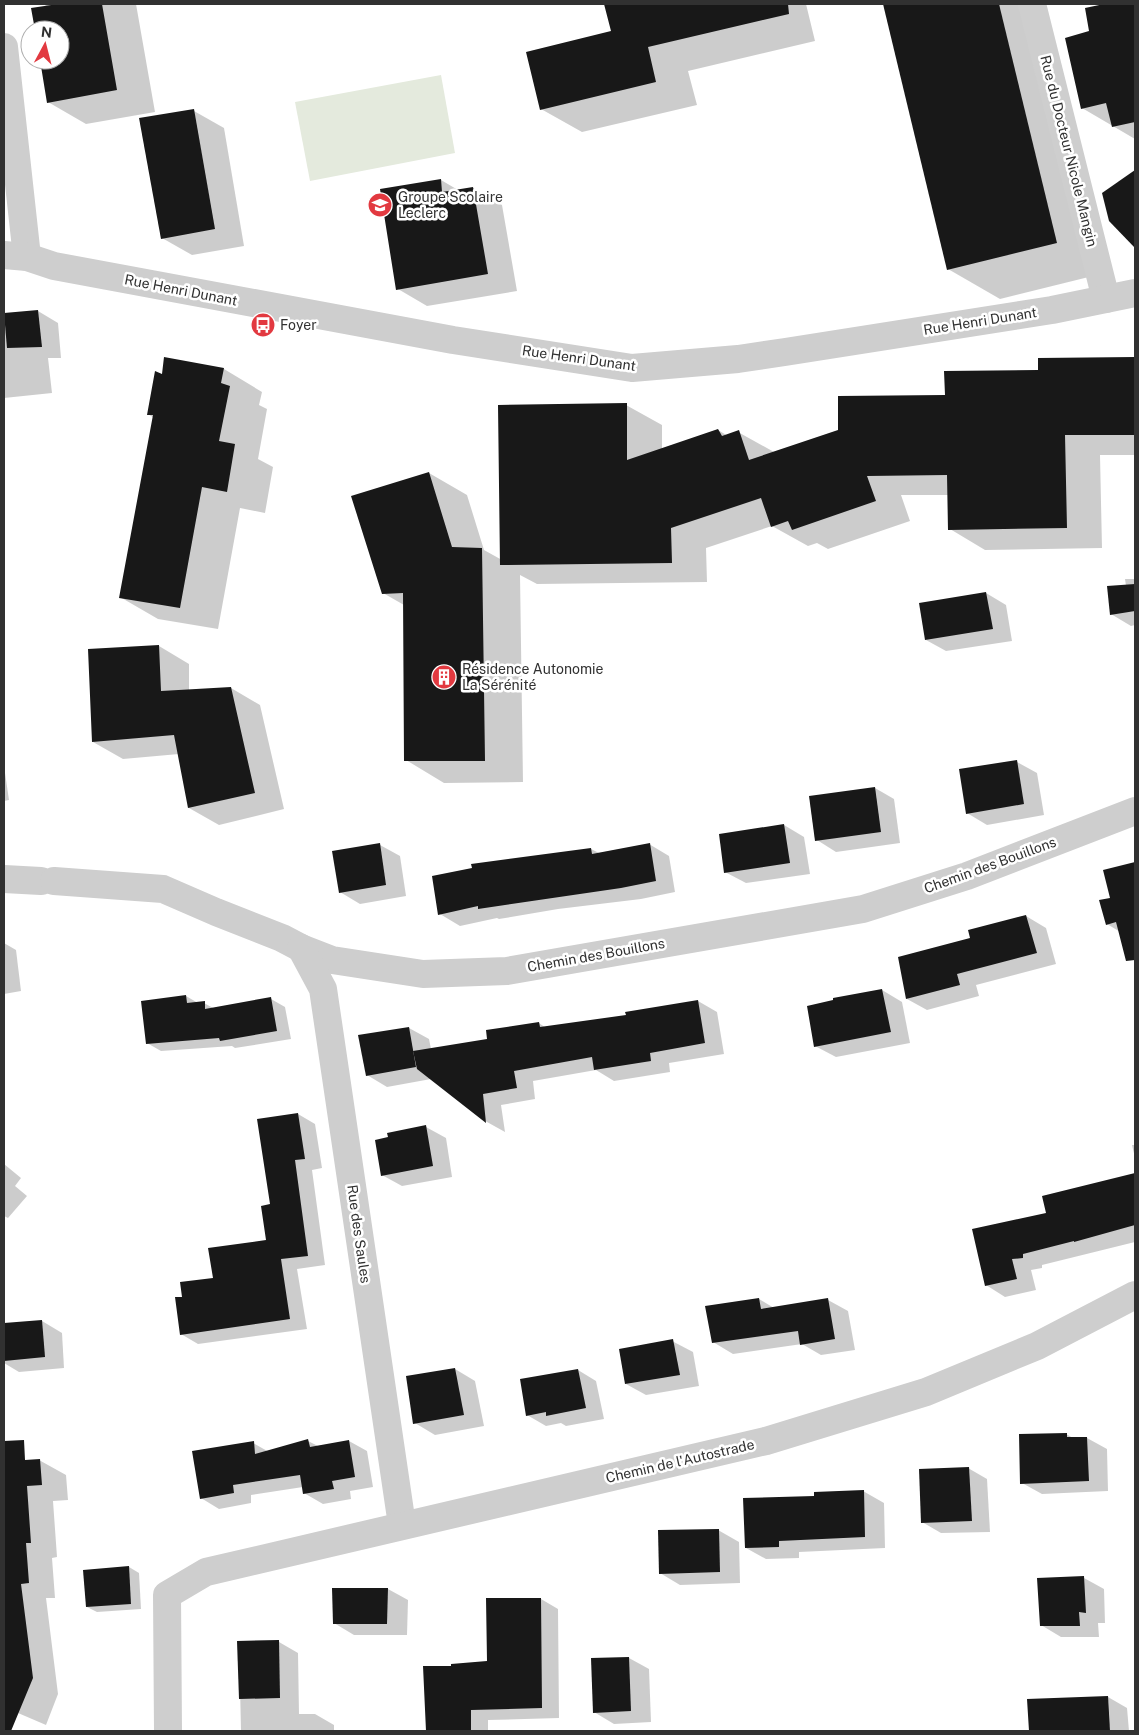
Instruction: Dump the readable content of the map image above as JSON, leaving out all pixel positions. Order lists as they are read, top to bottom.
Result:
{
  "streets": {
    "street": [
      "Rue du Docteur Nicole Mangin",
      "Rue Henri Dunant",
      "Chemin des Bouillons",
      "Rue des Saules",
      "Chemin de l'Autostrade"
    ]
  },
  "crossings": [
    ["Rue du Docteur Nicole Mangin", "Rue Henri Dunant"],
    ["Chemin des Bouillons", "Rue des Saules"],
    ["Rue des Saules", "Chemin de l'Autostrade"]
  ],
  "places": {
    "school or university": ["Groupe Scolaire Leclerc"],
    "bus stop": ["Foyer"],
    "building": ["Résidence Autonomie La Sérénité"]
  },
  "north": "top"
}
